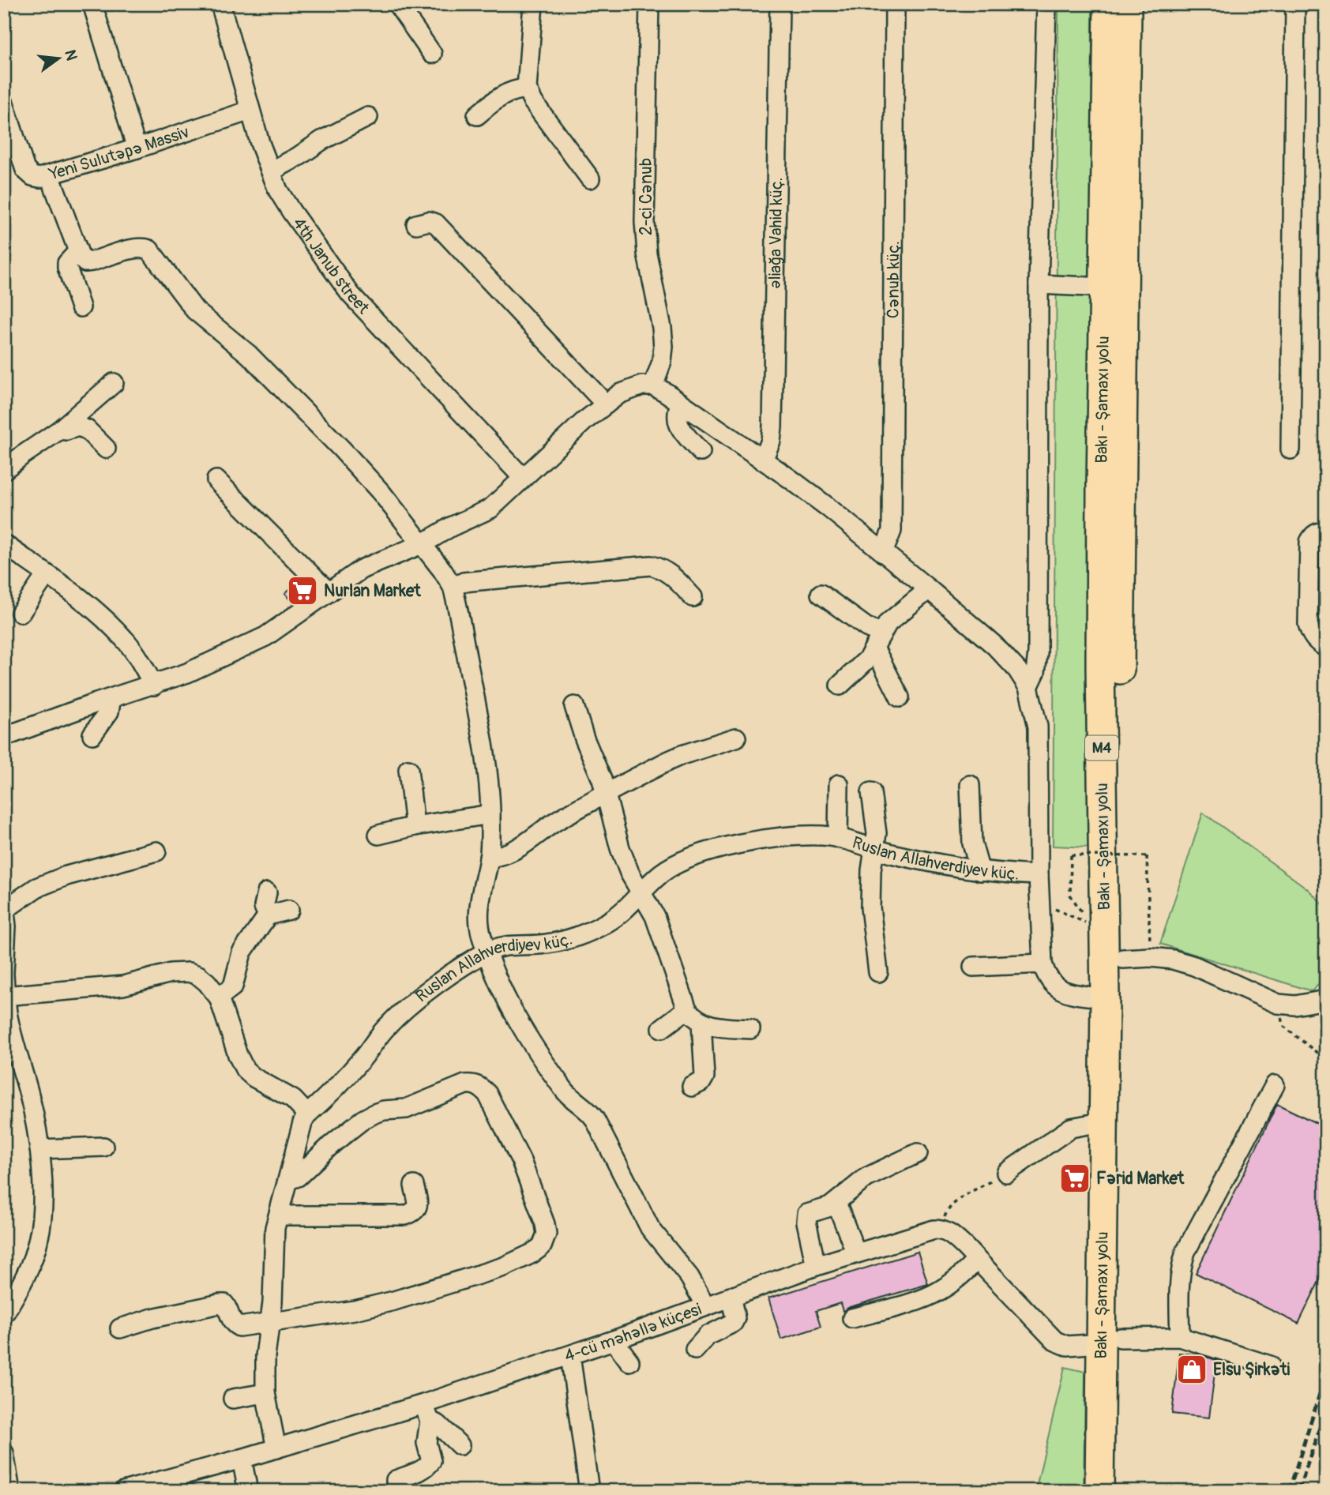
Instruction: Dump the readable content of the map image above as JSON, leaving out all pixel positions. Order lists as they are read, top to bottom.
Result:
{
  "streets": {
    "highway": ["Bakı - Şamaxı yolu", "M4"],
    "street": [
      "Yeni Sulutəpə Massiv",
      "2-ci Cənub",
      "Əliağa Vahid küç.",
      "4th Janub street",
      "Cənub küç.",
      "Ruslan Allahverdiyev küç.",
      "4-cü məhəllə küçesi"
    ]
  },
  "crossings": [
    ["Yeni Sulutəpə Massiv", "4th Janub street"],
    ["Ruslan Allahverdiyev küç.", "4-cü məhəllə küçesi"]
  ],
  "places": {
    "supermarket": ["Nurlan Market", "Fərid Market"],
    "shop": ["Elsu Şirkəti"]
  },
  "north": "right"
}
